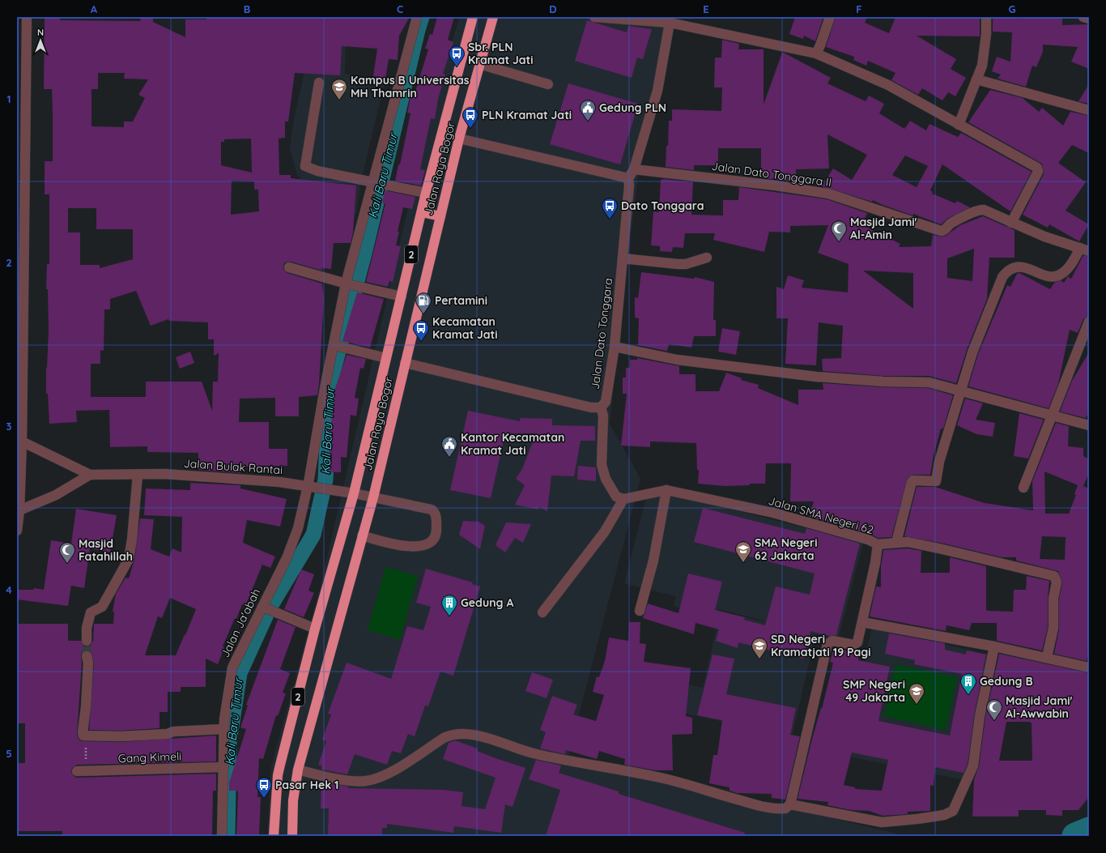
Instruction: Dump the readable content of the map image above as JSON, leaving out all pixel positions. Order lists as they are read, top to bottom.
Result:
{
  "streets": {
    "highway": ["Jalan Raya Bogor", "2"],
    "street": [
      "Jalan Dato Tonggara II",
      "Jalan Dato Tonggara",
      "Jalan Bulak Rantai",
      "Jalan SMA Negeri 62",
      "Jalan Ja'abah",
      "Gang Kimeli"
    ]
  },
  "crossings": [
    ["Jalan Raya Bogor", "Jalan Bulak Rantai"],
    ["Jalan Bulak Rantai", "Jalan Ja'abah"],
    ["Jalan Ja'abah", "Gang Kimeli"]
  ],
  "water": ["Kali Baru Timur"],
  "places": {
    "bus stop": [
      "Sbr. PLN Kramat Jati",
      "PLN Kramat Jati",
      "Dato Tonggara",
      "Kecamatan Kramat Jati",
      "Pasar Hek 1"
    ],
    "school or university": [
      "Kampus B Universitas MH Thamrin",
      "SMA Negeri 62 Jakarta",
      "SD Negeri Kramatjati 19 Pagi",
      "SMP Negeri 49 Jakarta"
    ],
    "public building": ["Gedung PLN", "Kantor Kecamatan Kramat Jati"],
    "mosque": ["Masjid Jami' Al-Amin", "Masjid Fatahillah", "Masjid Jami' Al-Awwabin"],
    "fuel station": ["Pertamini"],
    "building": ["Gedung A", "Gedung B"]
  },
  "north": "top",
  "grid": {
    "columns": [
      "A",
      "B",
      "C",
      "D",
      "E",
      "F",
      "G"
    ],
    "rows": [
      "1",
      "2",
      "3",
      "4",
      "5"
    ]
  }
}
